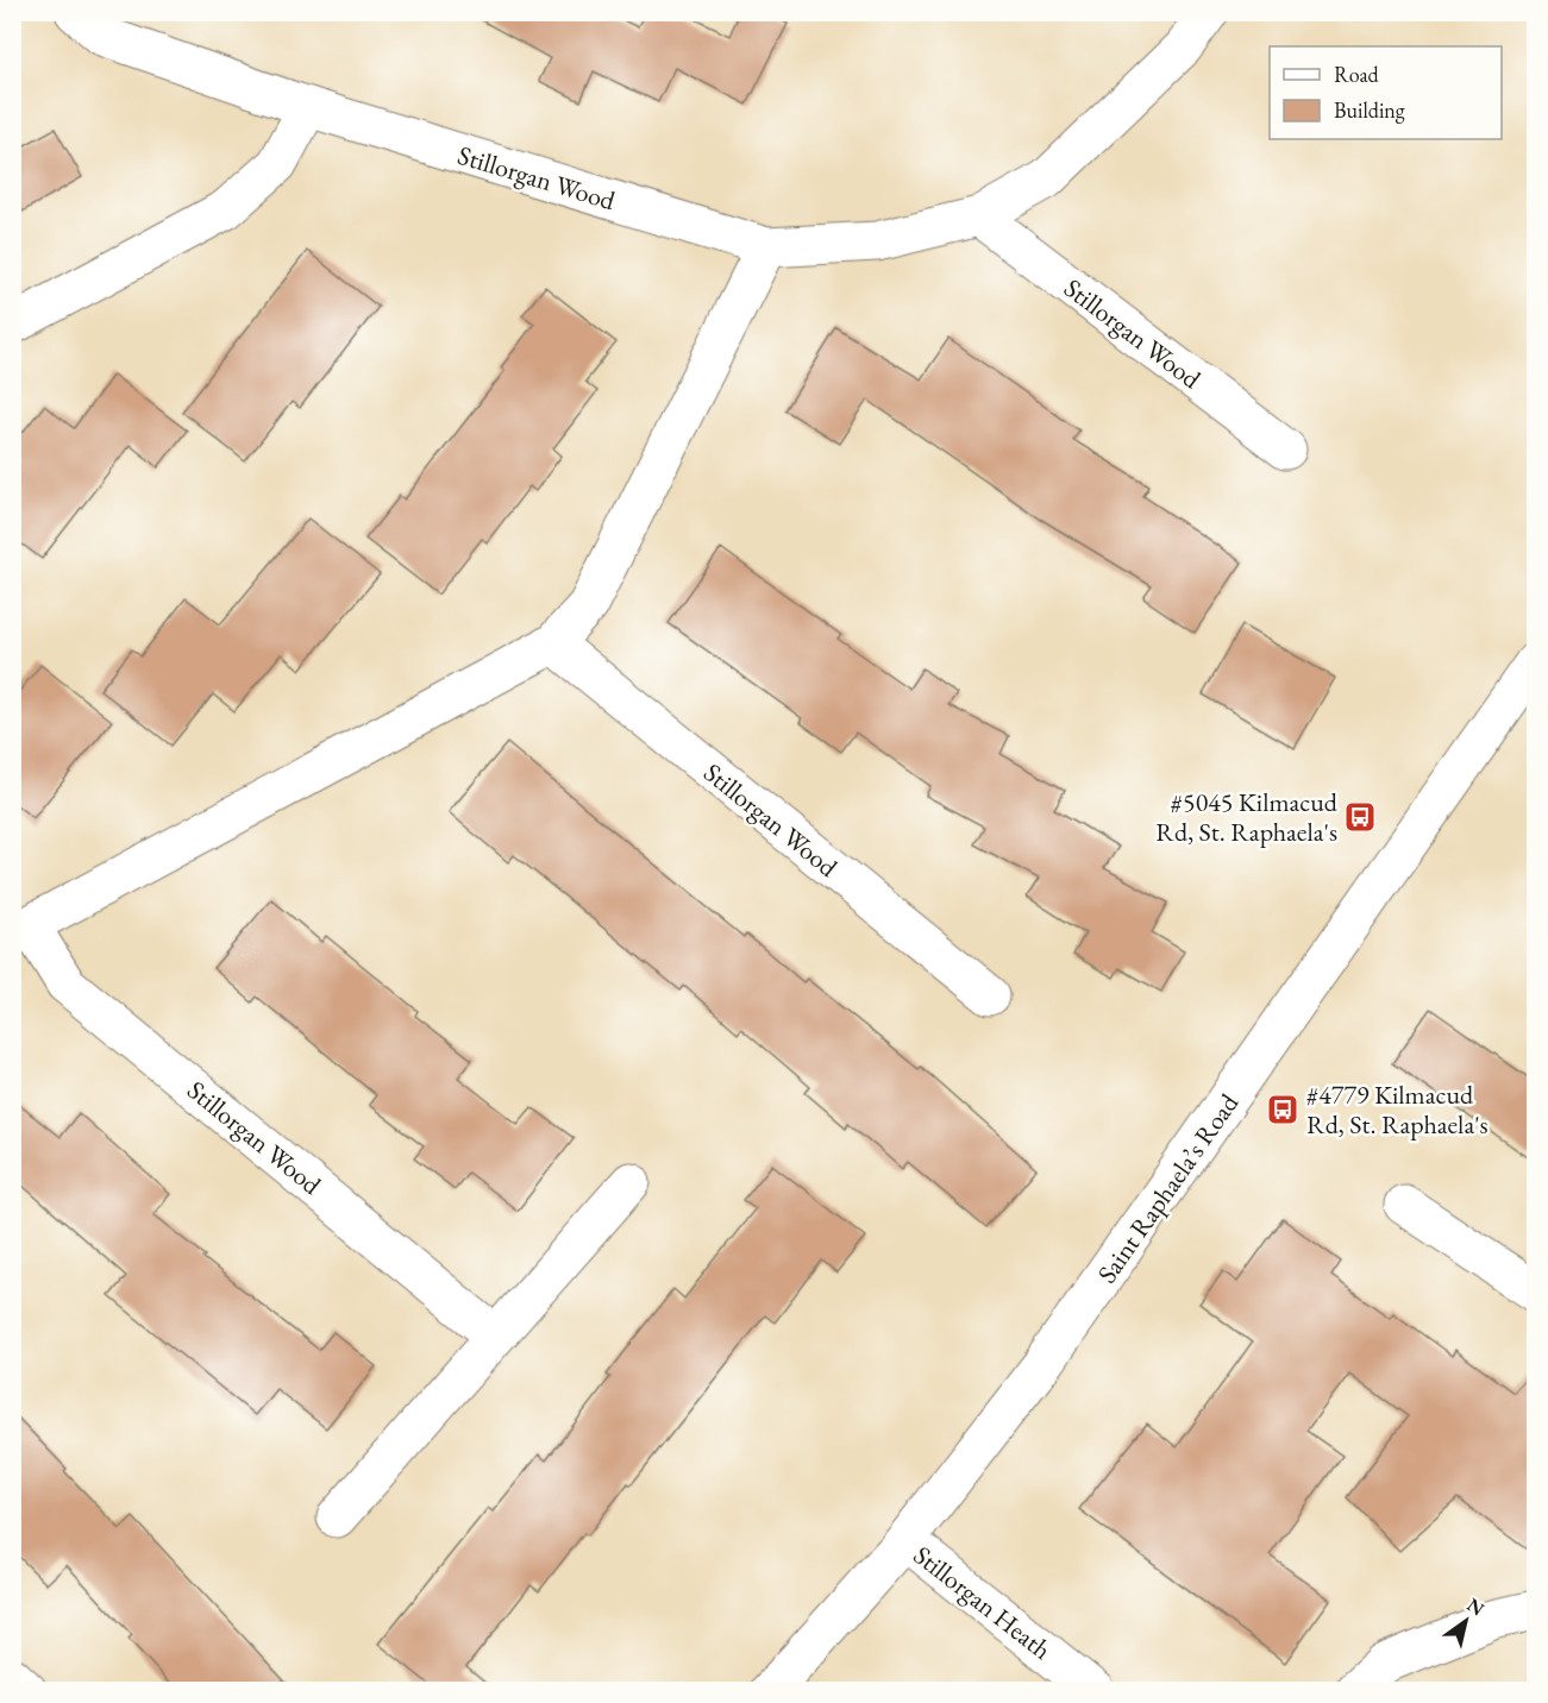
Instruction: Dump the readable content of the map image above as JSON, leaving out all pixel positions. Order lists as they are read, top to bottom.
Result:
{
  "streets": {
    "street": ["Stillorgan Wood", "Saint Raphaela’s Road", "Stillorgan Heath"]
  },
  "crossings": [
    ["Saint Raphaela’s Road", "Stillorgan Heath"]
  ],
  "places": {
    "bus stop": ["#5045 Kilmacud Rd, St. Raphaela's", "#4779 Kilmacud Rd, St. Raphaela's"]
  },
  "legend": ["Road", "Building"],
  "north": "top right"
}
